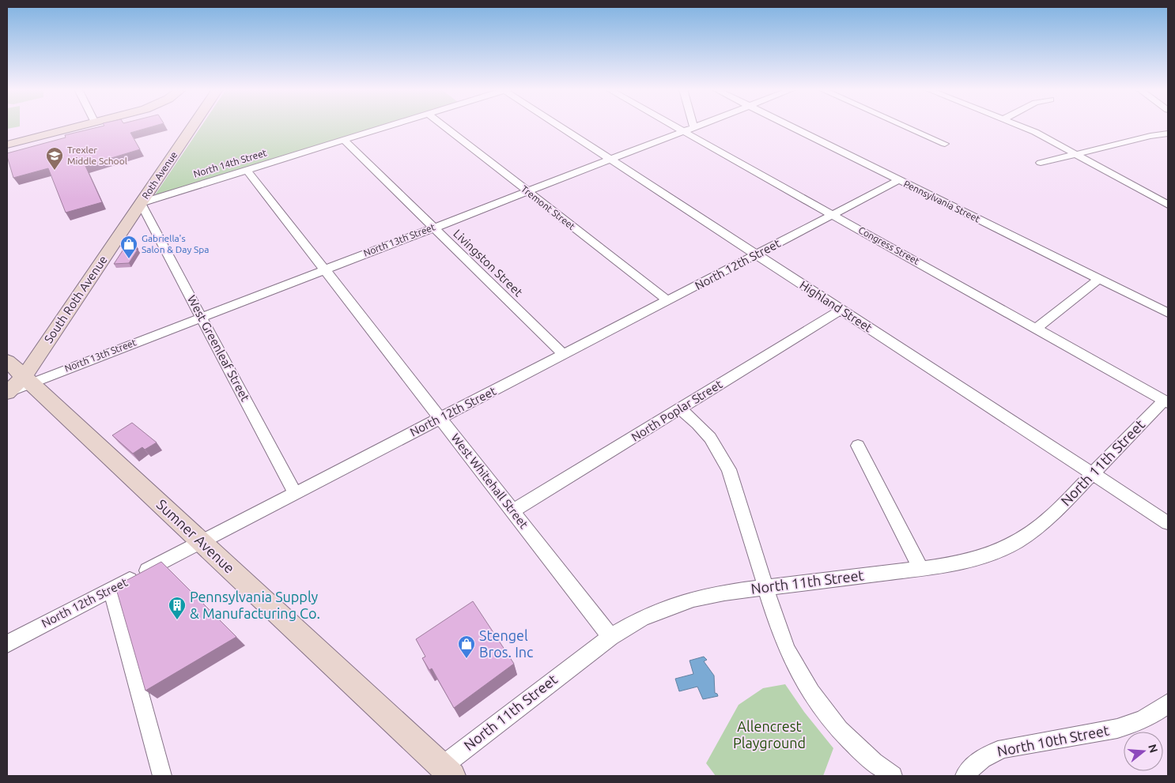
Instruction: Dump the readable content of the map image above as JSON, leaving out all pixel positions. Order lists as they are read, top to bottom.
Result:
{
  "streets": {
    "main road": ["Roth Avenue", "South Roth Avenue", "Sumner Avenue"],
    "street": [
      "North 14th Street",
      "Pennsylvania Street",
      "Tremont Street",
      "North 13th Street",
      "Congress Street",
      "Livingston Street",
      "North 12th Street",
      "Highland Street",
      "West Greenleaf Street",
      "North Poplar Street",
      "North 11th Street",
      "West Whitehall Street",
      "North 10th Street"
    ]
  },
  "crossings": [
    ["North 14th Street", "Roth Avenue"],
    ["North 14th Street", "Livingston Street"],
    ["North 14th Street", "South Roth Avenue"],
    ["North 14th Street", "West Greenleaf Street"],
    ["North 14th Street", "West Whitehall Street"],
    ["Roth Avenue", "South Roth Avenue"],
    ["Roth Avenue", "West Greenleaf Street"],
    ["Pennsylvania Street", "North 12th Street"],
    ["Tremont Street", "North 13th Street"],
    ["Tremont Street", "North 12th Street"],
    ["North 13th Street", "Congress Street"],
    ["North 13th Street", "Livingston Street"],
    ["North 13th Street", "South Roth Avenue"],
    ["North 13th Street", "Highland Street"],
    ["North 13th Street", "West Greenleaf Street"],
    ["North 13th Street", "West Whitehall Street"],
    ["North 13th Street", "Sumner Avenue"],
    ["Congress Street", "North 12th Street"],
    ["Congress Street", "North 11th Street"],
    ["Livingston Street", "North 12th Street"],
    ["North 12th Street", "Highland Street"],
    ["North 12th Street", "West Greenleaf Street"],
    ["North 12th Street", "West Whitehall Street"],
    ["North 12th Street", "Sumner Avenue"],
    ["South Roth Avenue", "West Greenleaf Street"],
    ["South Roth Avenue", "Sumner Avenue"],
    ["Highland Street", "North Poplar Street"],
    ["Highland Street", "North 11th Street"],
    ["North Poplar Street", "West Whitehall Street"],
    ["North 11th Street", "West Whitehall Street"],
    ["North 11th Street", "Sumner Avenue"]
  ],
  "parks": ["Allencrest Playground"],
  "places": {
    "school or university": ["Trexler Middle School"],
    "shop": ["Gabriella's Salon & Day Spa", "Stengel Bros. Inc"],
    "building": ["Pennsylvania Supply & Manufacturing Co."]
  },
  "north": "right"
}
